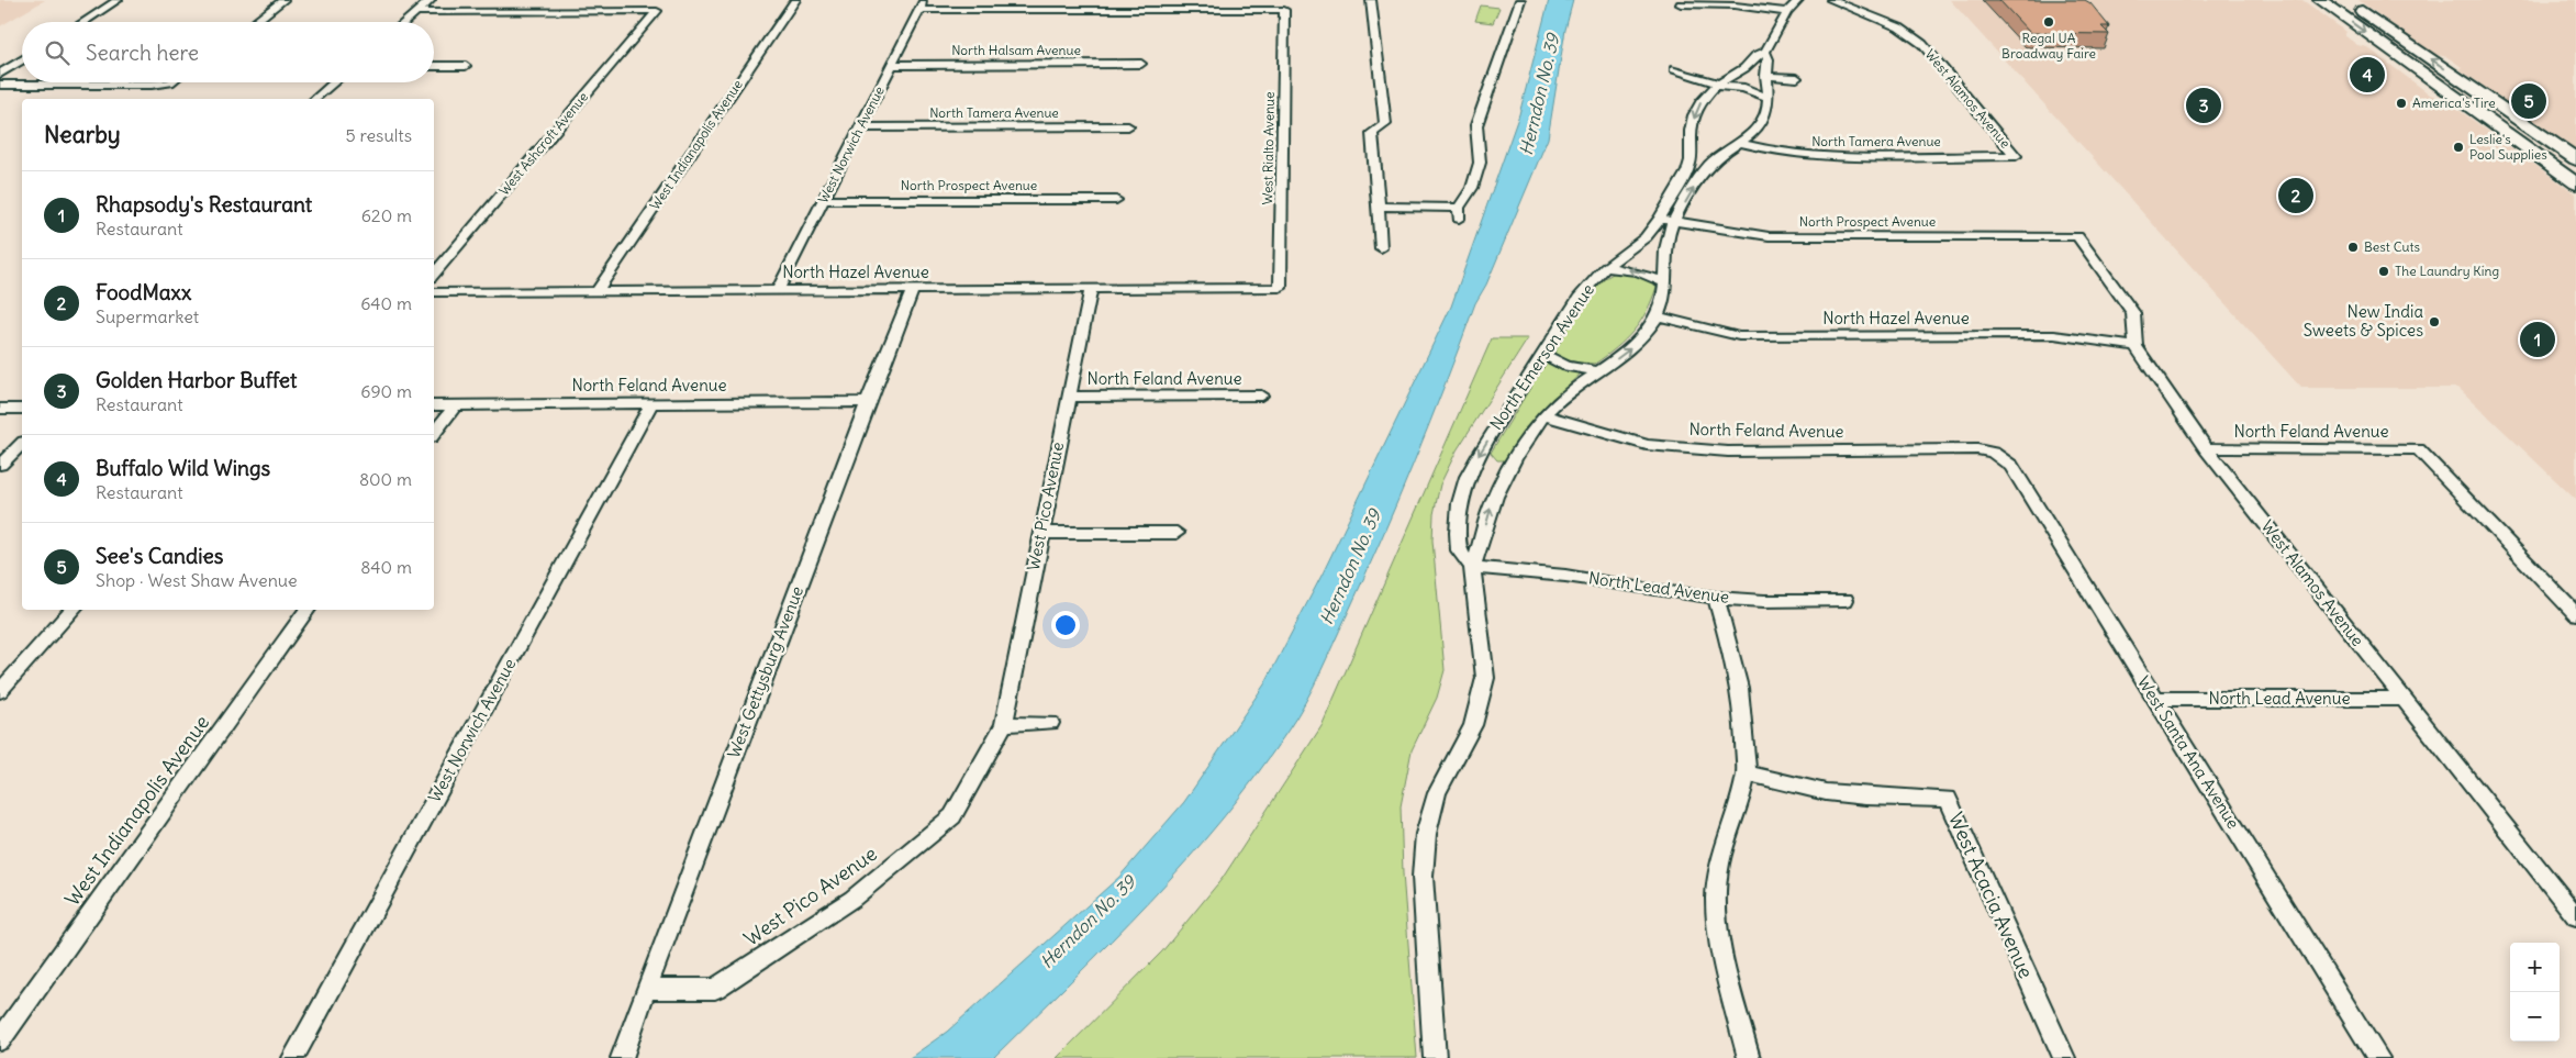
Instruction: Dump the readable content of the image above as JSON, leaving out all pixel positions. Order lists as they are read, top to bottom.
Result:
{
  "streets": {
    "street": [
      "North Halsam Avenue",
      "West Alamos Avenue",
      "North Tamera Avenue",
      "West Ashcroft Avenue",
      "West Indianapolis Avenue",
      "West Norwich Avenue",
      "West Rialto Avenue",
      "North Prospect Avenue",
      "North Hazel Avenue",
      "North Emerson Avenue",
      "North Feland Avenue",
      "West Pico Avenue",
      "North Lead Avenue",
      "West Gettysburg Avenue",
      "West Santa Ana Avenue",
      "West Acacia Avenue"
    ]
  },
  "crossings": [
    ["North Halsam Avenue", "West Norwich Avenue"],
    ["West Alamos Avenue", "North Tamera Avenue"],
    ["West Alamos Avenue", "North Prospect Avenue"],
    ["West Alamos Avenue", "North Hazel Avenue"],
    ["West Alamos Avenue", "North Feland Avenue"],
    ["West Alamos Avenue", "North Lead Avenue"],
    ["North Tamera Avenue", "West Norwich Avenue"],
    ["North Tamera Avenue", "North Emerson Avenue"],
    ["West Indianapolis Avenue", "North Hazel Avenue"],
    ["West Norwich Avenue", "West Rialto Avenue"],
    ["West Norwich Avenue", "North Prospect Avenue"],
    ["West Norwich Avenue", "North Hazel Avenue"],
    ["West Norwich Avenue", "North Feland Avenue"],
    ["West Rialto Avenue", "North Hazel Avenue"],
    ["North Prospect Avenue", "North Hazel Avenue"],
    ["North Prospect Avenue", "North Emerson Avenue"],
    ["North Hazel Avenue", "North Emerson Avenue"],
    ["North Hazel Avenue", "West Pico Avenue"],
    ["North Hazel Avenue", "West Gettysburg Avenue"],
    ["North Emerson Avenue", "North Feland Avenue"],
    ["North Emerson Avenue", "North Lead Avenue"],
    ["North Feland Avenue", "West Pico Avenue"],
    ["North Feland Avenue", "West Gettysburg Avenue"],
    ["North Feland Avenue", "West Santa Ana Avenue"],
    ["West Pico Avenue", "West Gettysburg Avenue"],
    ["North Lead Avenue", "West Santa Ana Avenue"]
  ],
  "water": ["Herndon No. 39"],
  "places": [
    "Regal UA Broadway Faire",
    "America's Tire",
    "Leslie's Pool Supplies",
    "Best Cuts",
    "The Laundry King",
    "New India Sweets & Spices"
  ],
  "page": {
    "search": "Search here",
    "pins": [
      "4",
      "5",
      "3",
      "2",
      "1"
    ],
    "heading": ["Nearby", "5 results"],
    "list": [
      {
        "mark": "1",
        "name": "Rhapsody's Restaurant",
        "note": "Restaurant",
        "value": "620 m"
      },
      {
        "mark": "2",
        "name": "FoodMaxx",
        "note": "Supermarket",
        "value": "640 m"
      },
      {
        "mark": "3",
        "name": "Golden Harbor Buffet",
        "note": "Restaurant",
        "value": "690 m"
      },
      {
        "mark": "4",
        "name": "Buffalo Wild Wings",
        "note": "Restaurant",
        "value": "800 m"
      },
      {
        "mark": "5",
        "name": "See's Candies",
        "note": "Shop · West Shaw Avenue",
        "value": "840 m"
      }
    ],
    "map_buttons": ["+", "−"]
  }
}
